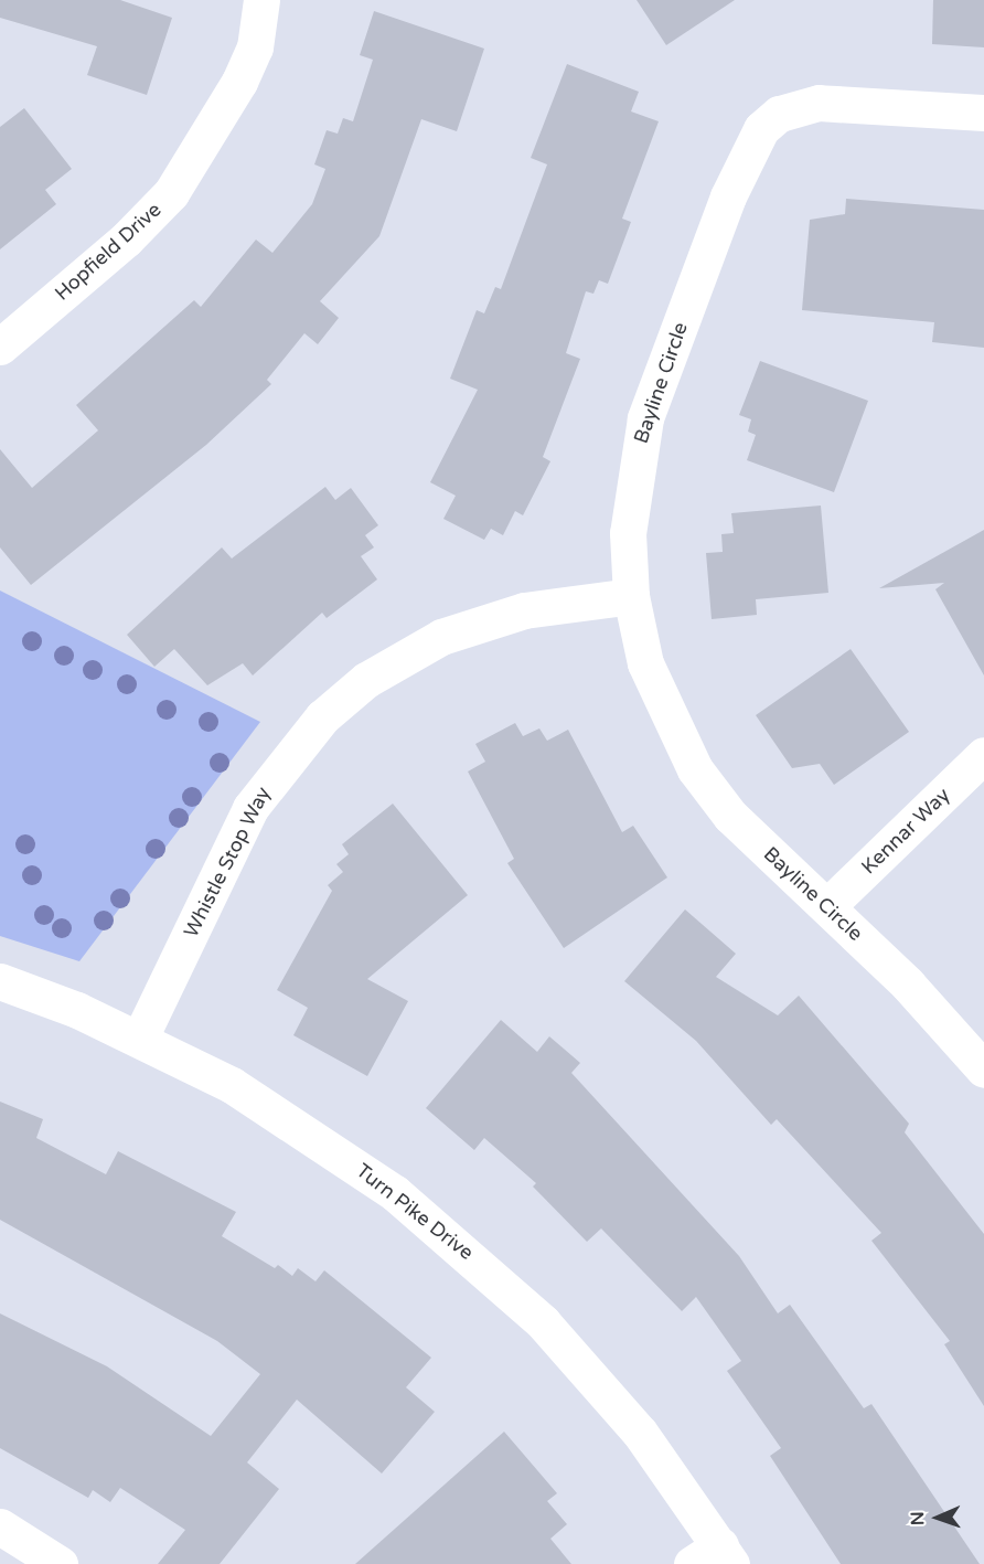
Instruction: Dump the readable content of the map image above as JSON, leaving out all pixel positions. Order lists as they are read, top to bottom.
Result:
{
  "streets": {
    "street": [
      "Hopfield Drive",
      "Bayline Circle",
      "Kennar Way",
      "Whistle Stop Way",
      "Turn Pike Drive"
    ]
  },
  "crossings": [
    ["Bayline Circle", "Kennar Way"],
    ["Bayline Circle", "Whistle Stop Way"],
    ["Whistle Stop Way", "Turn Pike Drive"]
  ],
  "north": "left"
}
